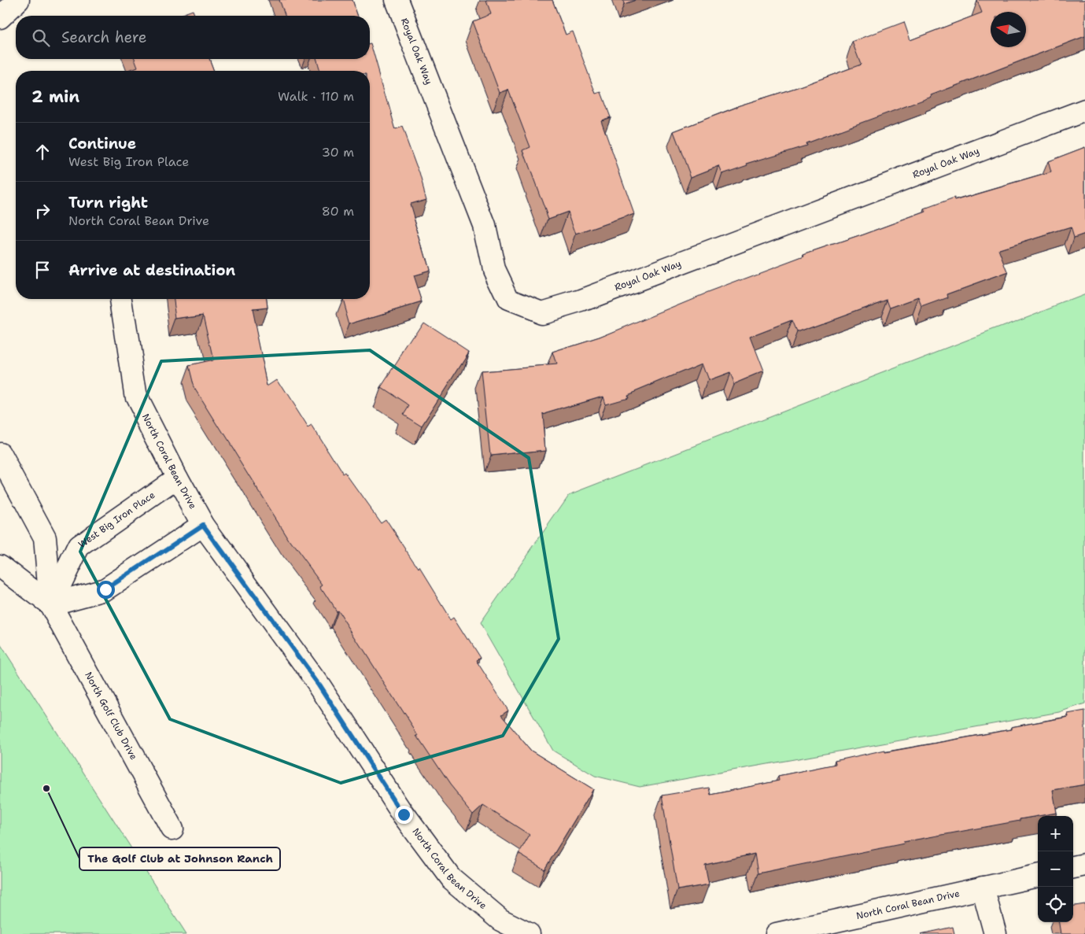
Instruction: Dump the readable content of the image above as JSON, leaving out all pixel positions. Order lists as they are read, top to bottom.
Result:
{
  "streets": {
    "street": [
      "Royal Oak Way",
      "North Coral Bean Drive",
      "West Big Iron Place",
      "North Golf Club Drive"
    ]
  },
  "crossings": [
    ["North Coral Bean Drive", "West Big Iron Place"],
    ["West Big Iron Place", "North Golf Club Drive"]
  ],
  "places": ["The Golf Club at Johnson Ranch"],
  "north": "left",
  "page": {
    "search": "Search here",
    "heading": ["2 min", "Walk · 110 m"],
    "list": [
      ["Continue", "West Big Iron Place", "30 m"],
      ["Turn right", "North Coral Bean Drive", "80 m"],
      "Arrive at destination"
    ],
    "map_buttons": ["+", "−"]
  }
}
